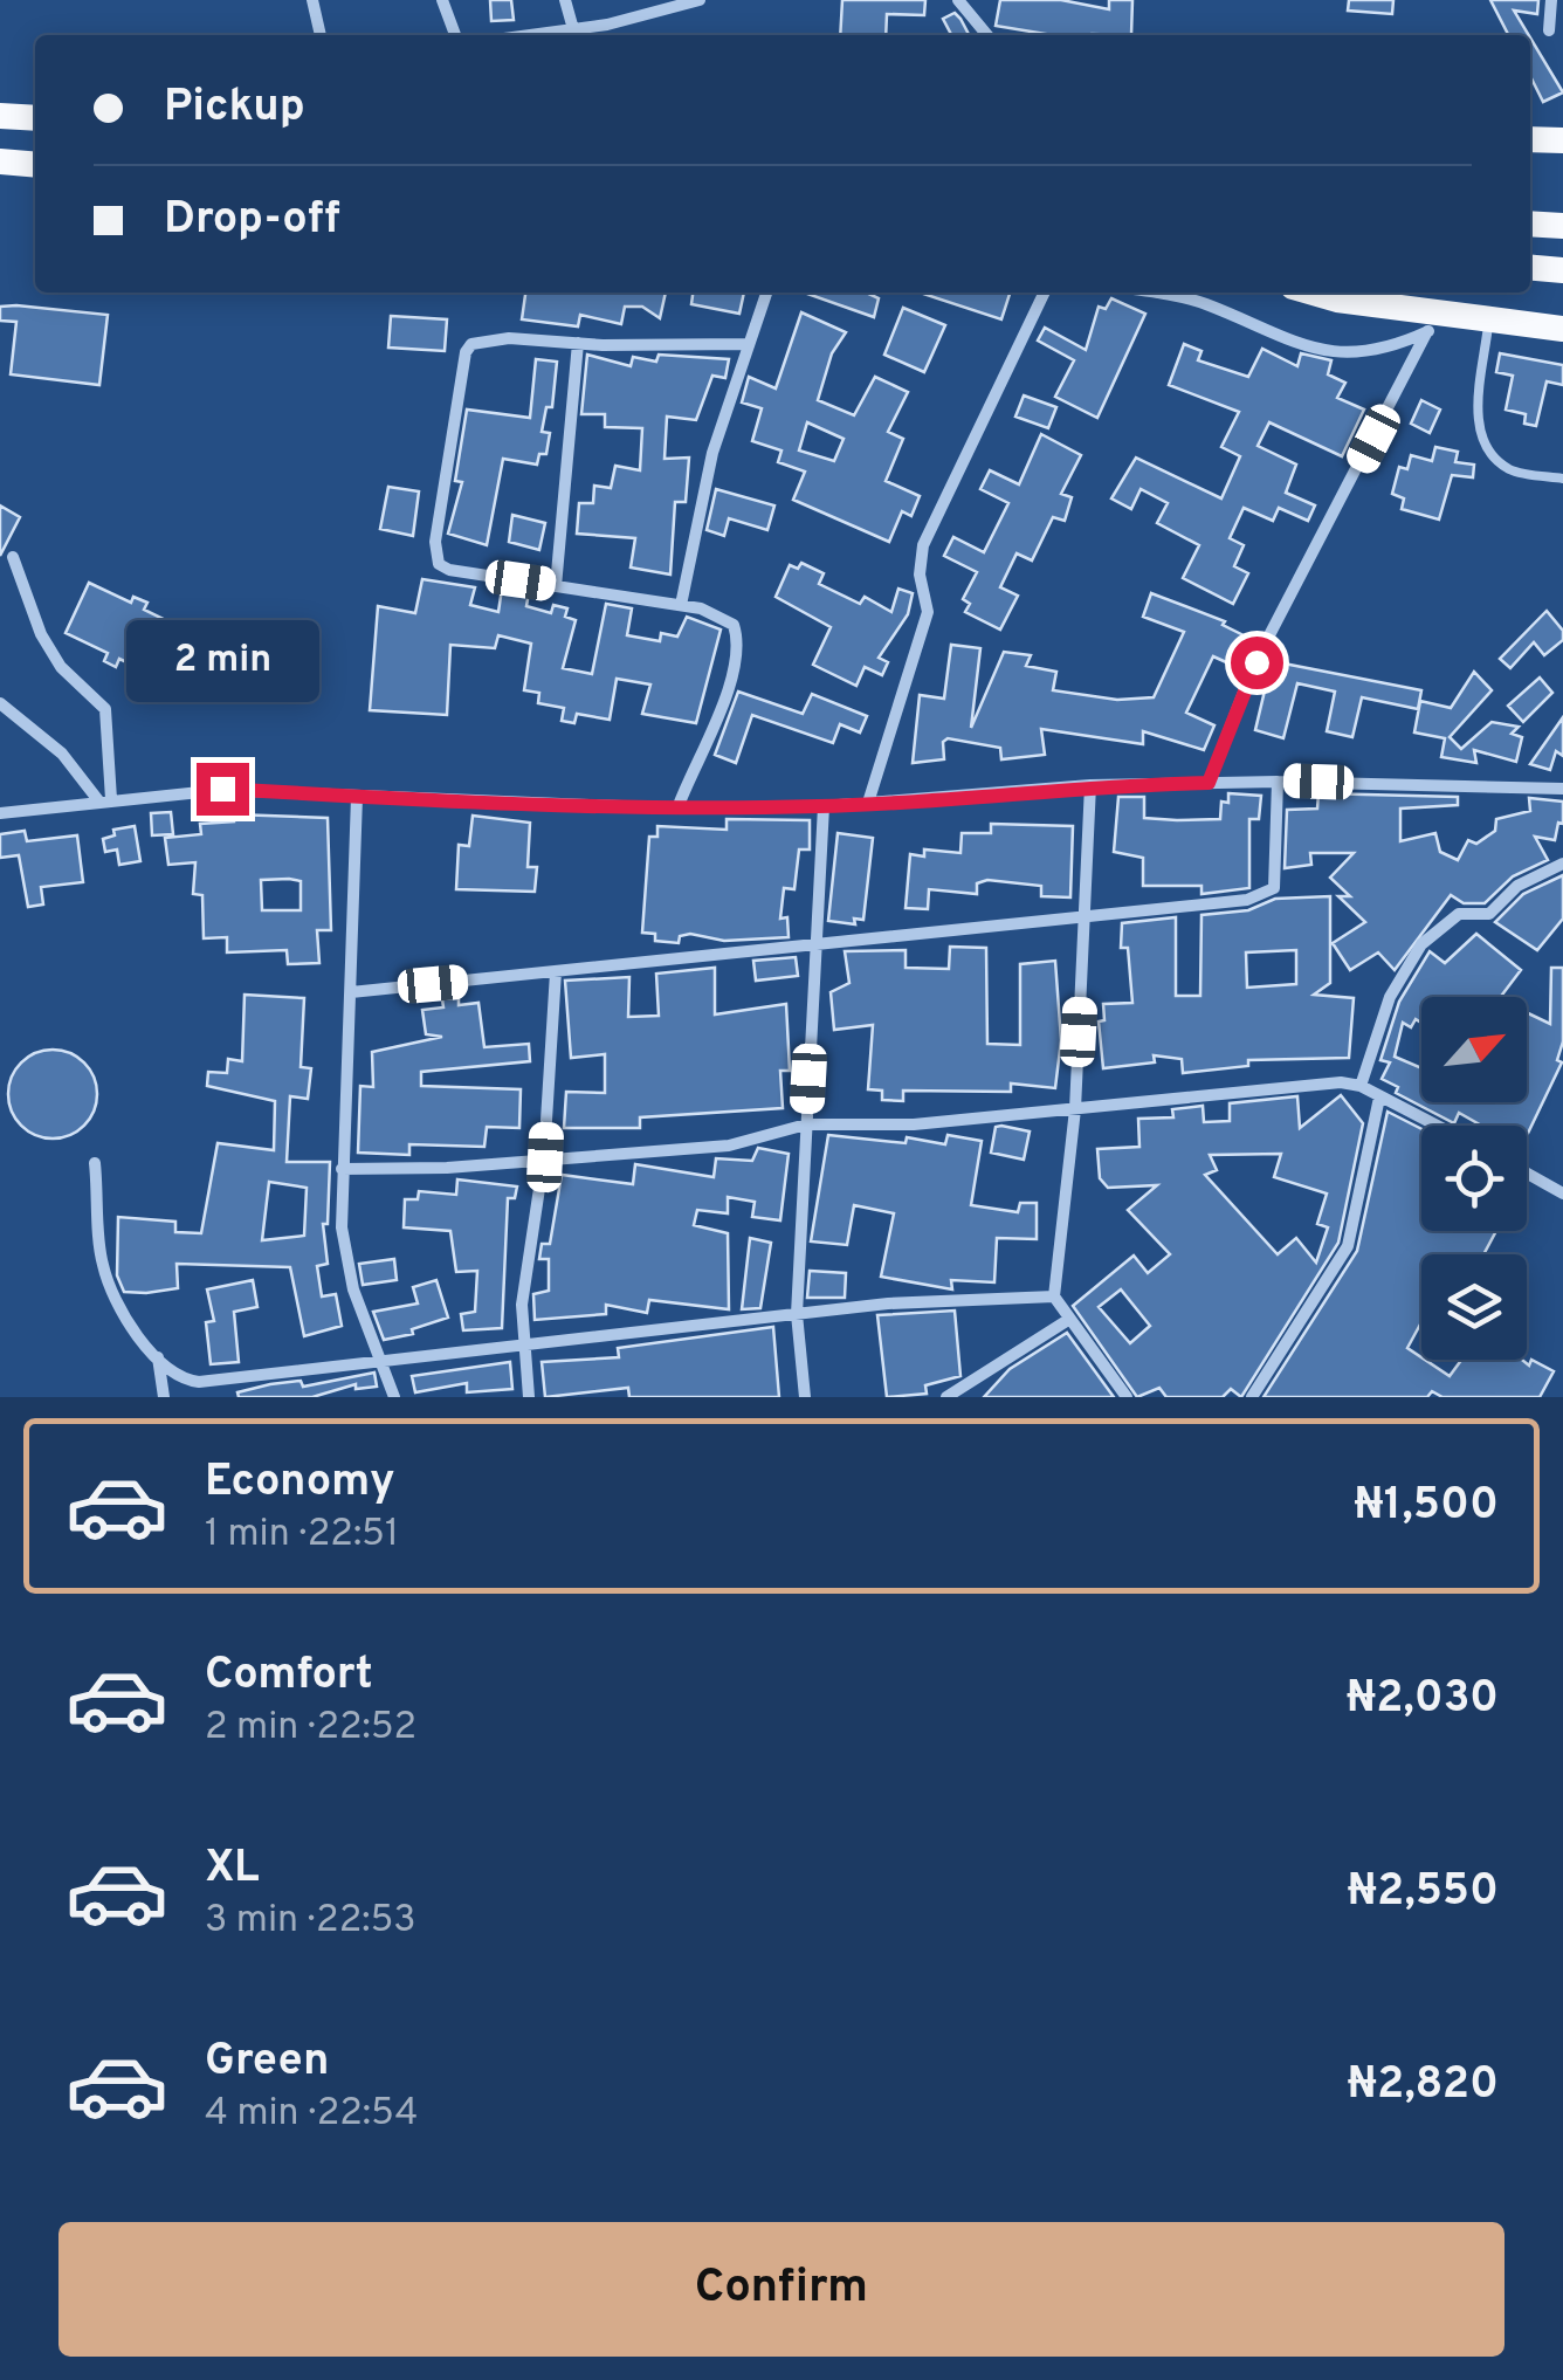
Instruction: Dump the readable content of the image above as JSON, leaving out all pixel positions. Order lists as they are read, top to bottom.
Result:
{
  "north": "top right",
  "page": {
    "banner": ["Pickup", "Drop-off"],
    "bubble": "2 min",
    "list": [
      {
        "name": "Economy",
        "note": "1 min · 22:51",
        "value": "₦1,500"
      },
      {
        "name": "Comfort",
        "note": "2 min · 22:52",
        "value": "₦2,030"
      },
      {
        "name": "XL",
        "note": "3 min · 22:53",
        "value": "₦2,550"
      },
      {
        "name": "Green",
        "note": "4 min · 22:54",
        "value": "₦2,820"
      }
    ],
    "buttons": "Confirm"
  }
}
